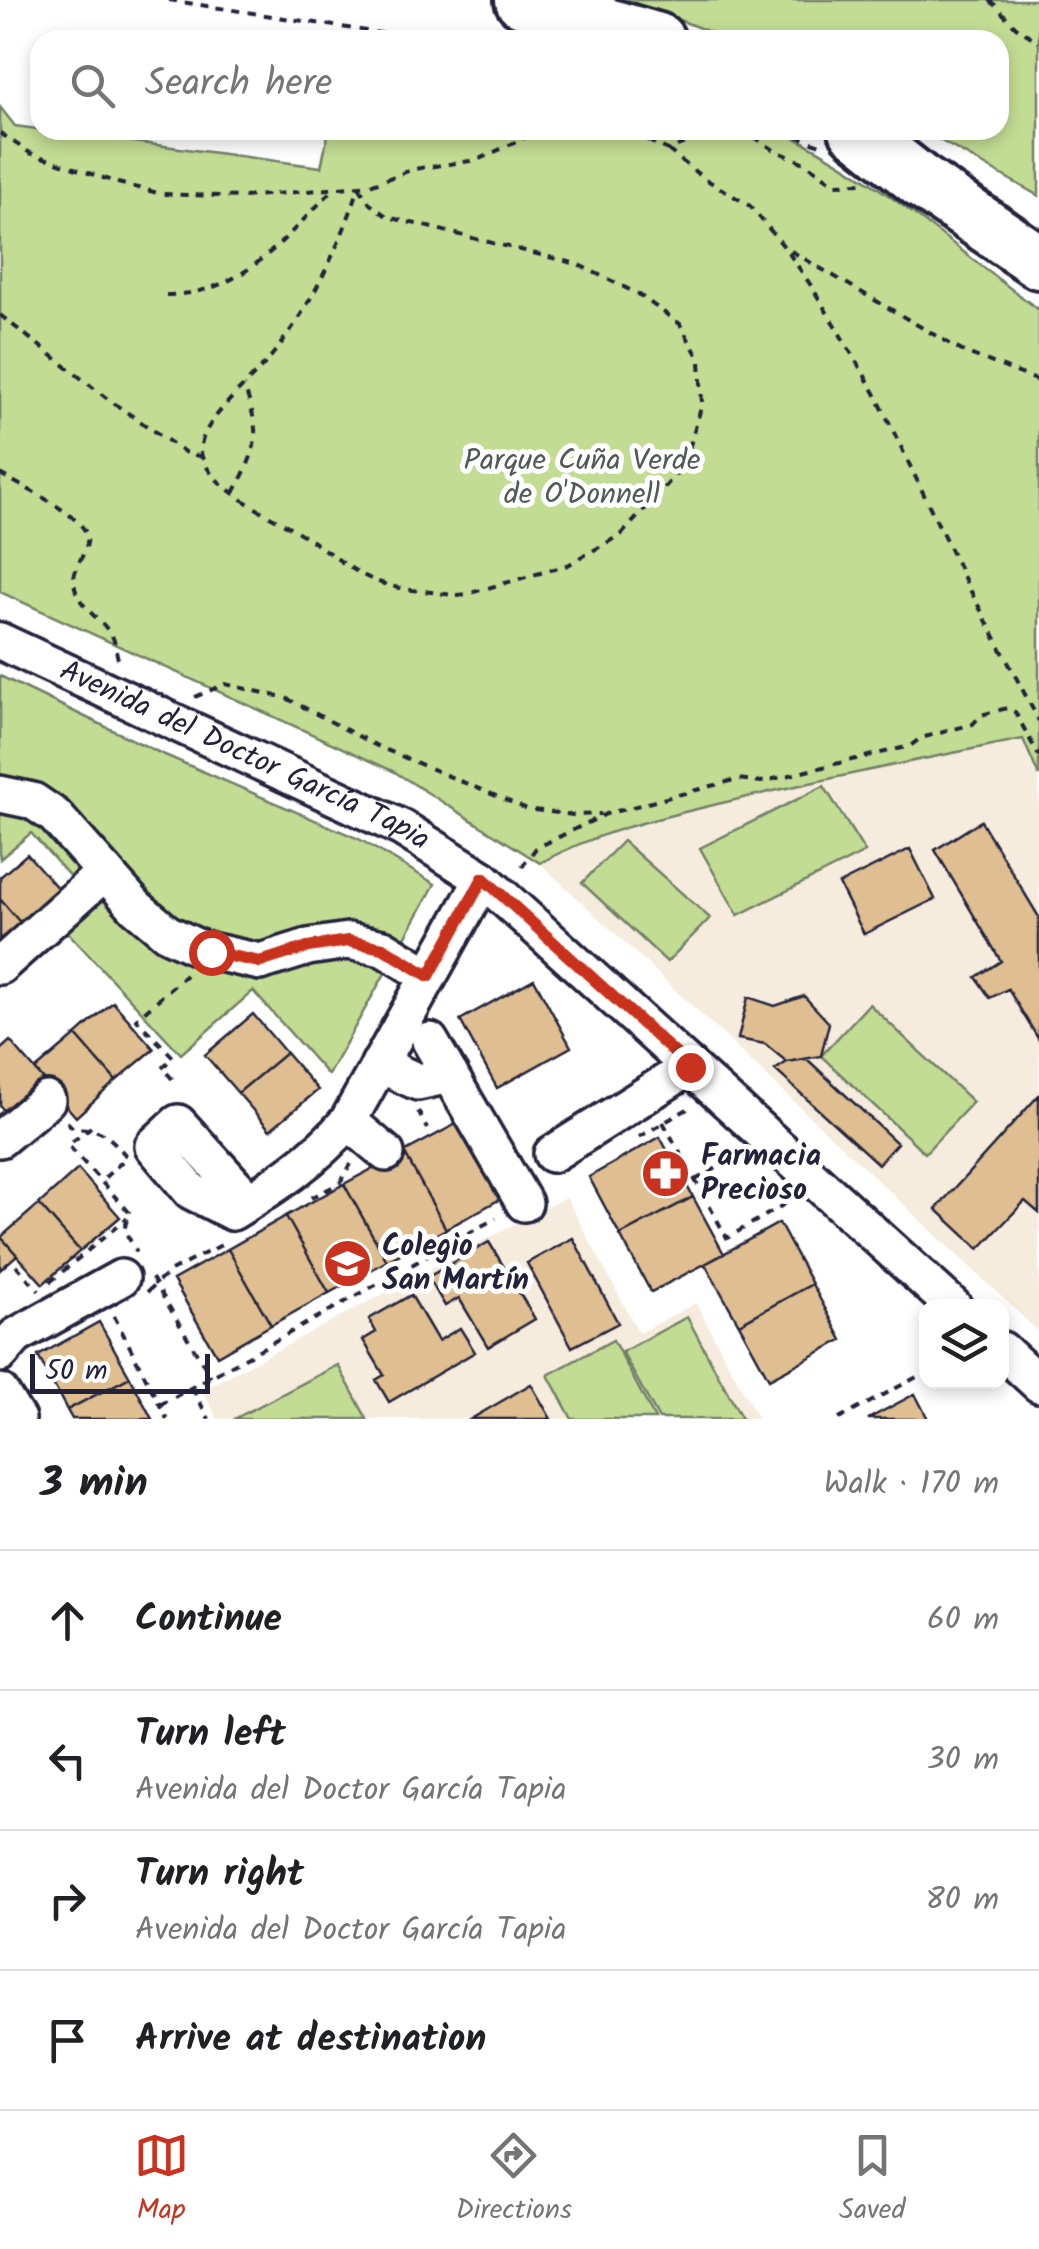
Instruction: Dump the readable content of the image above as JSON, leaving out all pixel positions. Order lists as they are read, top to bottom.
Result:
{
  "streets": {
    "street": ["Avenida del Doctor García Tapia"]
  },
  "parks": ["Parque Cuña Verde de O'Donnell"],
  "places": {
    "pharmacy": ["Farmacia Precioso"],
    "school or university": ["Colegio San Martín"]
  },
  "scale_bar": "50 m",
  "page": {
    "search": "Search here",
    "scale": "50 m",
    "heading": ["3 min", "Walk · 170 m"],
    "list": [
      ["Continue", "60 m"],
      ["Turn left", "Avenida del Doctor García Tapia", "30 m"],
      ["Turn right", "Avenida del Doctor García Tapia", "80 m"],
      "Arrive at destination"
    ],
    "nav": ["Map", "Directions", "Saved"]
  }
}
